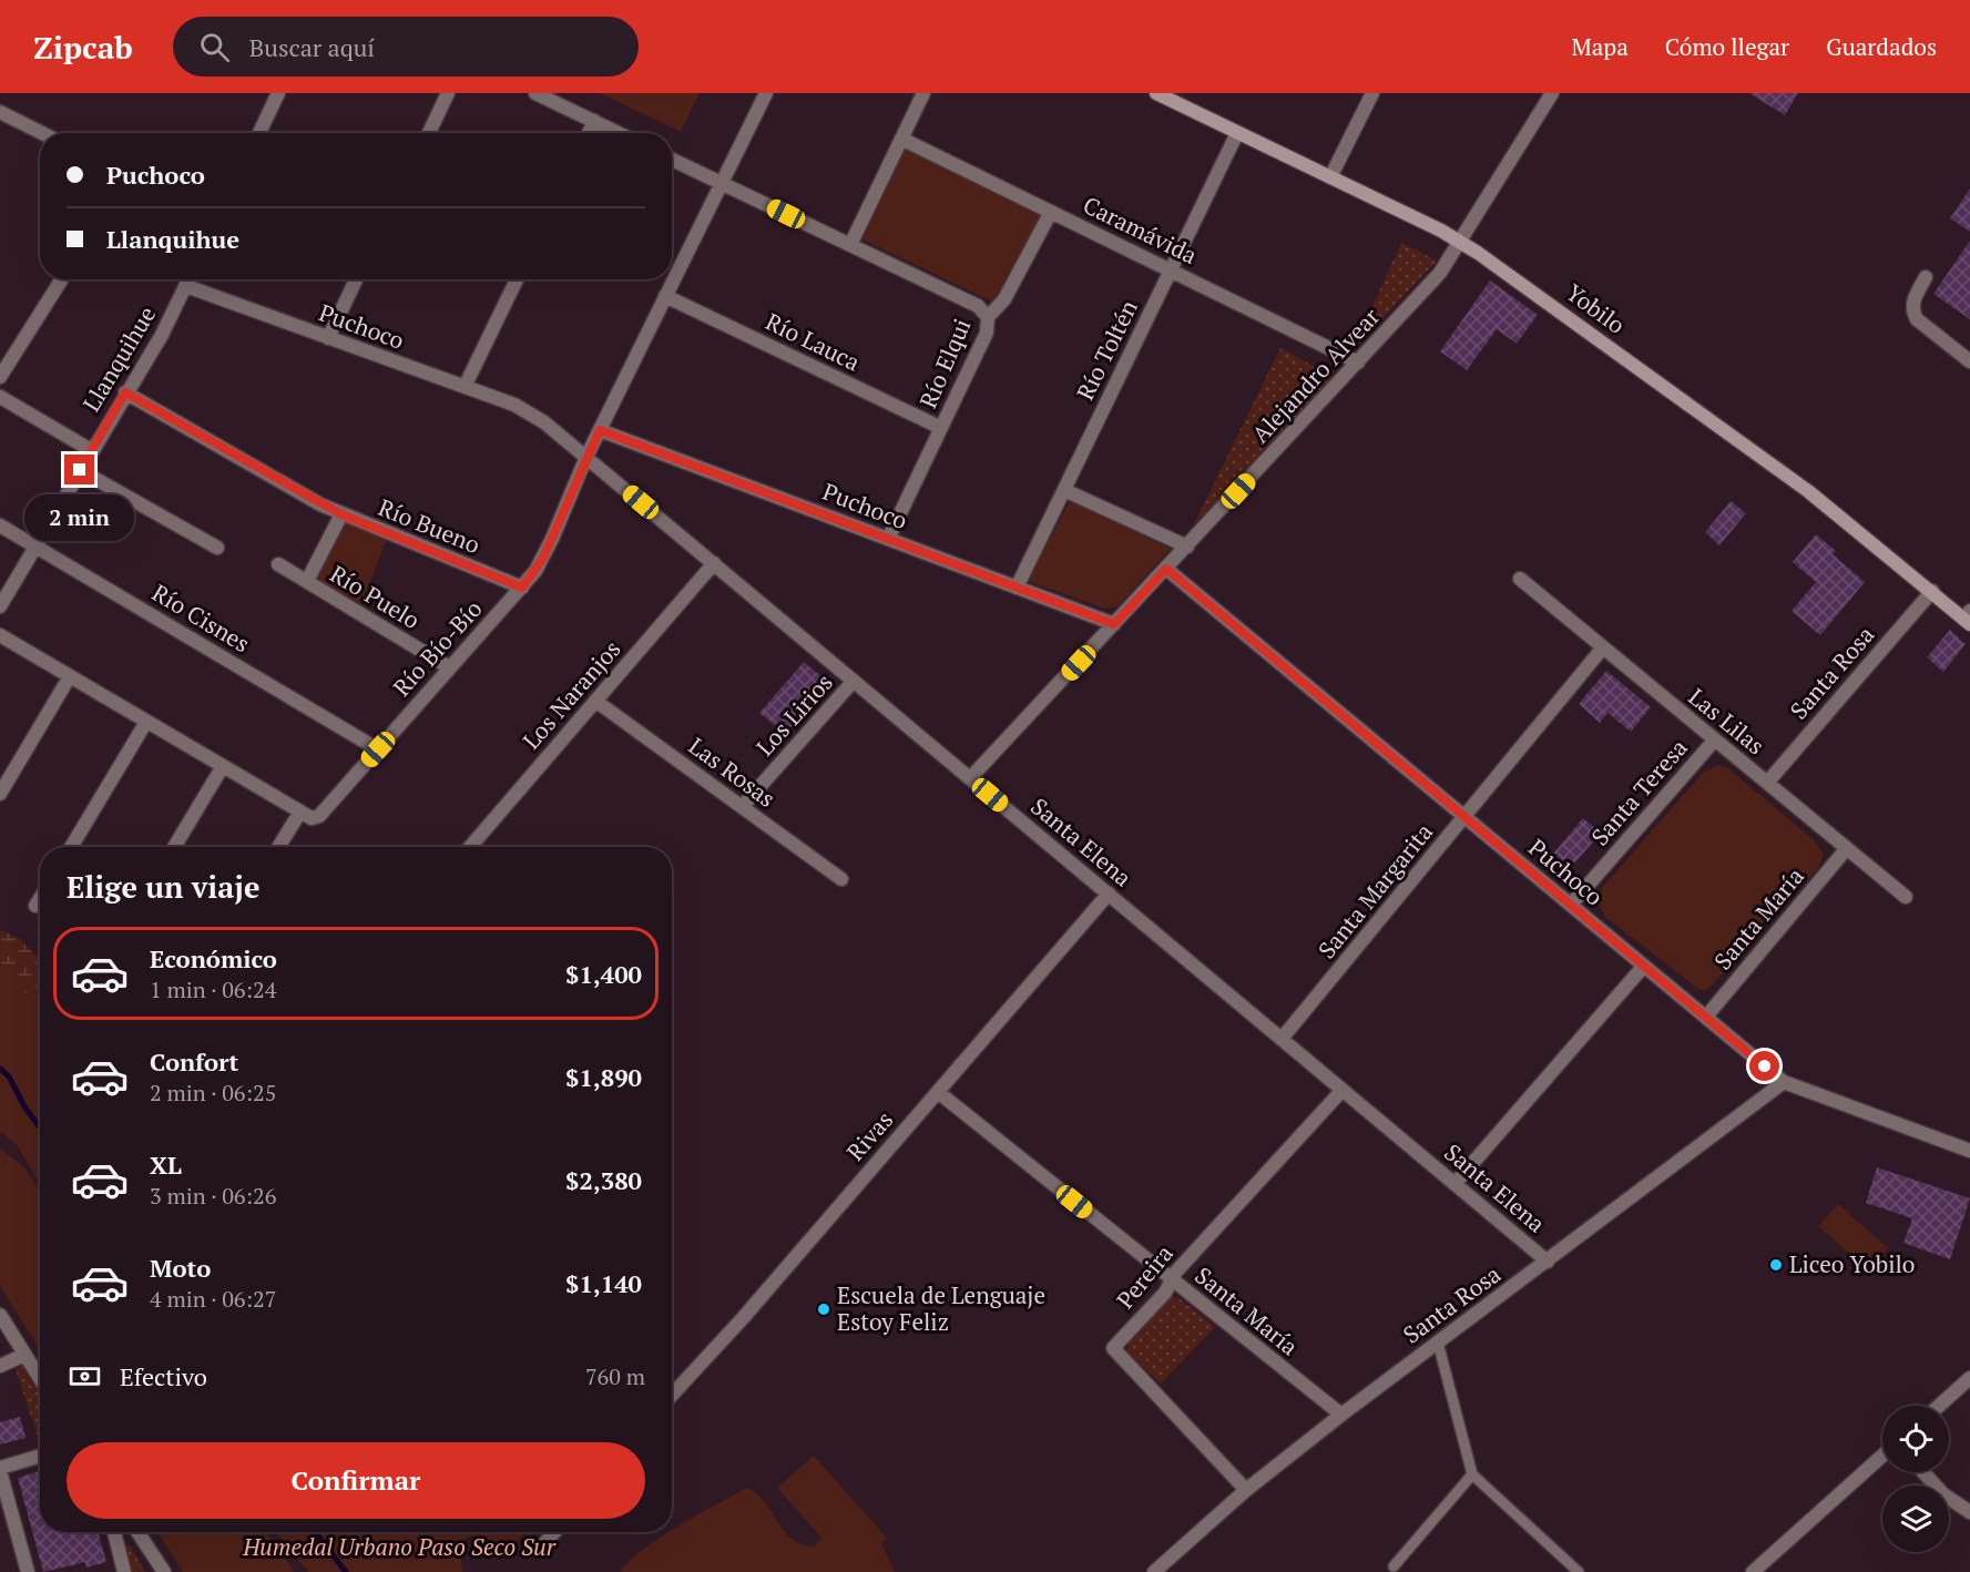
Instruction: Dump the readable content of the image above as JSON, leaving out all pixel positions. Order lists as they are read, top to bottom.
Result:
{
  "streets": {
    "main road": ["Yobilo"],
    "street": [
      "Caramávida",
      "Puchoco",
      "Río Lauca",
      "Río Toltén",
      "Llanquihue",
      "Río Elqui",
      "Alejandro Alvear",
      "Río Bueno",
      "Río Puelo",
      "Río Cisnes",
      "Río Bío-Bío",
      "Santa Rosa",
      "Los Naranjos",
      "Los Lirios",
      "Las Lilas",
      "Las Rosas",
      "Santa Teresa",
      "Santa Elena",
      "Santa Margarita",
      "Santa María",
      "Rivas",
      "Pereira"
    ]
  },
  "crossings": [
    ["Caramávida", "Río Toltén"],
    ["Caramávida", "Río Elqui"],
    ["Caramávida", "Alejandro Alvear"],
    ["Yobilo", "Río Toltén"],
    ["Yobilo", "Alejandro Alvear"],
    ["Yobilo", "Santa Rosa"],
    ["Puchoco", "Río Toltén"],
    ["Puchoco", "Llanquihue"],
    ["Puchoco", "Río Elqui"],
    ["Puchoco", "Alejandro Alvear"],
    ["Puchoco", "Río Bío-Bío"],
    ["Puchoco", "Santa Rosa"],
    ["Puchoco", "Santa Teresa"],
    ["Puchoco", "Santa Elena"],
    ["Puchoco", "Santa Margarita"],
    ["Puchoco", "Santa María"],
    ["Río Lauca", "Río Elqui"],
    ["Río Lauca", "Río Bío-Bío"],
    ["Llanquihue", "Río Bueno"],
    ["Llanquihue", "Río Cisnes"],
    ["Alejandro Alvear", "Santa Elena"],
    ["Río Bueno", "Río Bío-Bío"],
    ["Río Puelo", "Río Bío-Bío"],
    ["Río Cisnes", "Río Bío-Bío"],
    ["Río Bío-Bío", "Santa Elena"],
    ["Santa Rosa", "Las Lilas"],
    ["Santa Rosa", "Santa Elena"],
    ["Santa Rosa", "Santa María"],
    ["Santa Rosa", "Pereira"],
    ["Los Naranjos", "Las Rosas"],
    ["Los Naranjos", "Santa Elena"],
    ["Los Lirios", "Las Rosas"],
    ["Los Lirios", "Santa Elena"],
    ["Las Lilas", "Santa Teresa"],
    ["Las Lilas", "Santa Margarita"],
    ["Las Lilas", "Santa María"],
    ["Santa Elena", "Santa Margarita"],
    ["Santa Elena", "Rivas"],
    ["Santa Elena", "Pereira"],
    ["Santa María", "Rivas"],
    ["Santa María", "Pereira"]
  ],
  "parks": ["Humedal Urbano Paso Seco Sur"],
  "places": ["Liceo Yobilo", "Escuela de Lenguaje Estoy Feliz"],
  "page": {
    "header": "Zipcab",
    "search": "Buscar aquí",
    "nav": ["Mapa", "Cómo llegar", "Guardados"],
    "banner": ["Puchoco", "Llanquihue"],
    "bubble": "2 min",
    "heading": "Elige un viaje",
    "list": [
      {
        "name": "Económico",
        "note": "1 min · 06:24",
        "value": "$1,400"
      },
      {
        "name": "Confort",
        "note": "2 min · 06:25",
        "value": "$1,890"
      },
      {
        "name": "XL",
        "note": "3 min · 06:26",
        "value": "$2,380"
      },
      {
        "name": "Moto",
        "note": "4 min · 06:27",
        "value": "$1,140"
      }
    ],
    "pay": ["Efectivo", "760 m"],
    "buttons": "Confirmar"
  }
}
